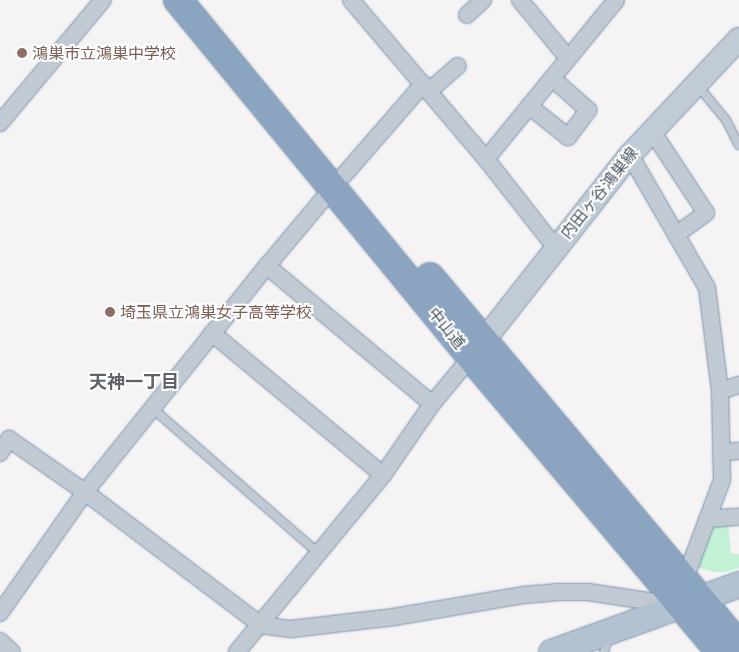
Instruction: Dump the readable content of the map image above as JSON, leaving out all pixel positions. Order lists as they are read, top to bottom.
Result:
{
  "streets": {
    "highway": ["中山道"],
    "main road": ["内田ヶ谷鴻巣線"]
  },
  "crossings": [
    ["内田ヶ谷鴻巣線", "中山道"]
  ],
  "districts": ["天神一丁目"],
  "places": ["鴻巣市立鴻巣中学校", "埼玉県立鴻巣女子高等学校"]
}
